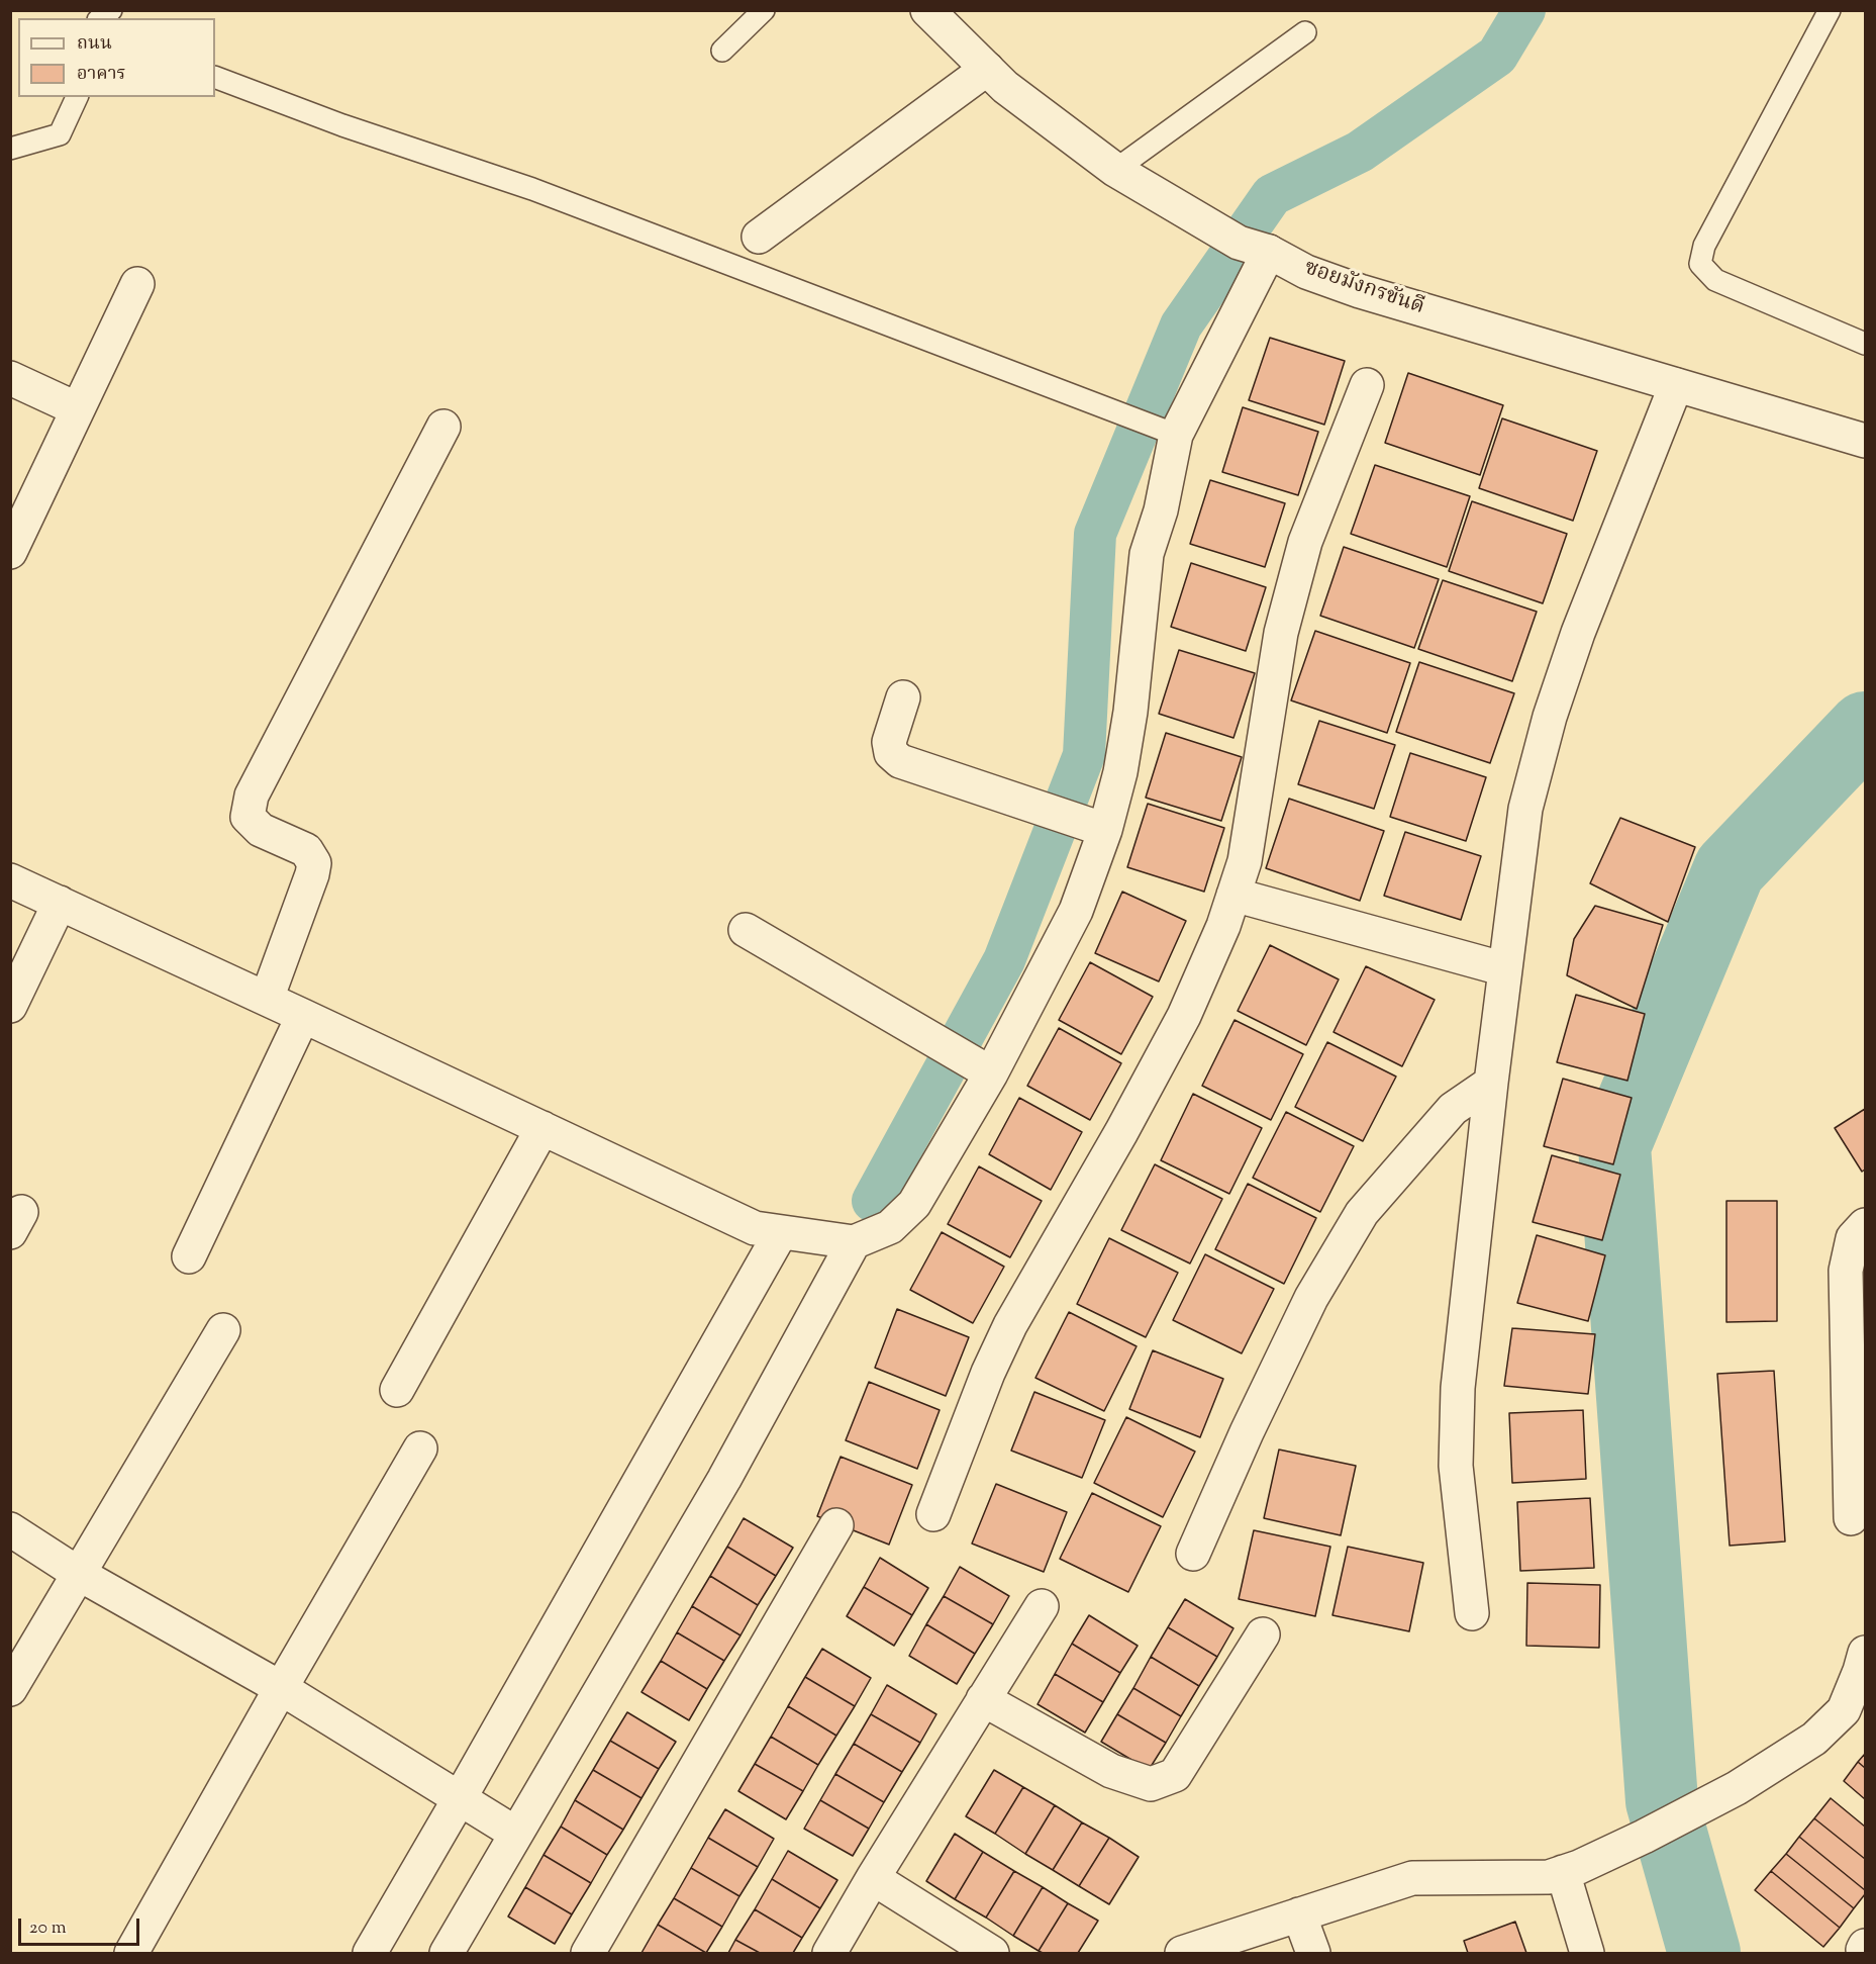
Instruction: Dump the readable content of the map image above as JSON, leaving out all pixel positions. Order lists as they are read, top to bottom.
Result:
{
  "streets": {
    "street": ["ซอยมังกรขันดี"]
  },
  "legend": ["ถนน", "อาคาร"],
  "scale_bar": "20 m"
}
